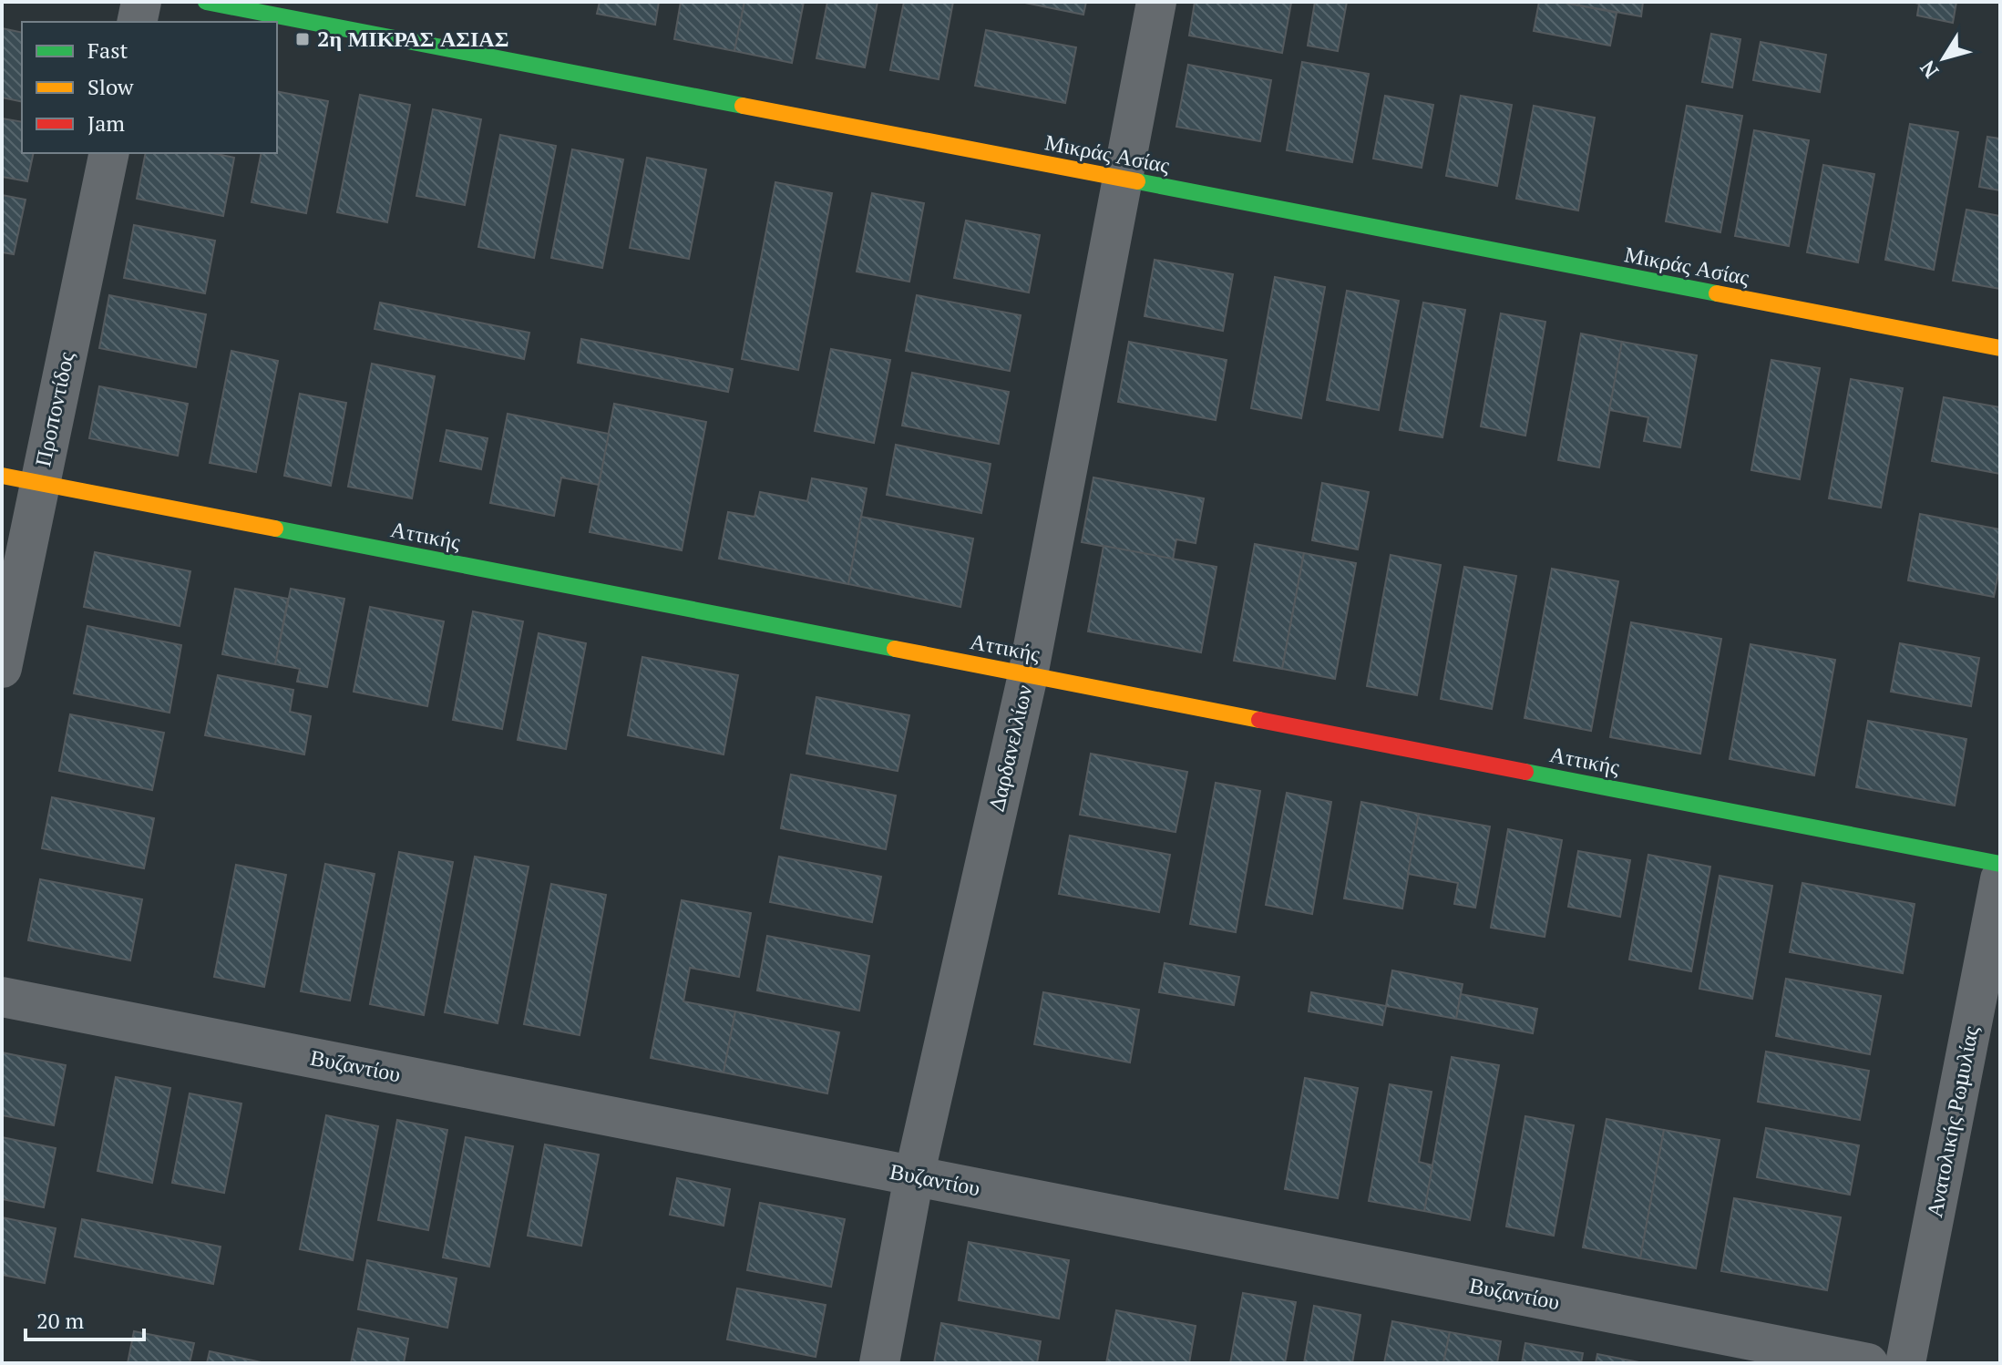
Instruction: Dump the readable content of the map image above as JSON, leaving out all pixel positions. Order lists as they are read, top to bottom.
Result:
{
  "streets": {
    "street": [
      "Μικράς Ασίας",
      "Προποντίδος",
      "Αττικής",
      "Δαρδανελλίων",
      "Βυζαντίου",
      "Ανατολικής Ρωμυλίας"
    ]
  },
  "crossings": [
    ["Μικράς Ασίας", "Δαρδανελλίων"],
    ["Προποντίδος", "Αττικής"],
    ["Αττικής", "Δαρδανελλίων"],
    ["Δαρδανελλίων", "Βυζαντίου"]
  ],
  "places": {
    "transit": ["2η ΜΙΚΡΑΣ ΑΣΙΑΣ"]
  },
  "legend": ["Fast", "Slow", "Jam"],
  "scale_bar": "20 m",
  "north": "bottom left"
}
